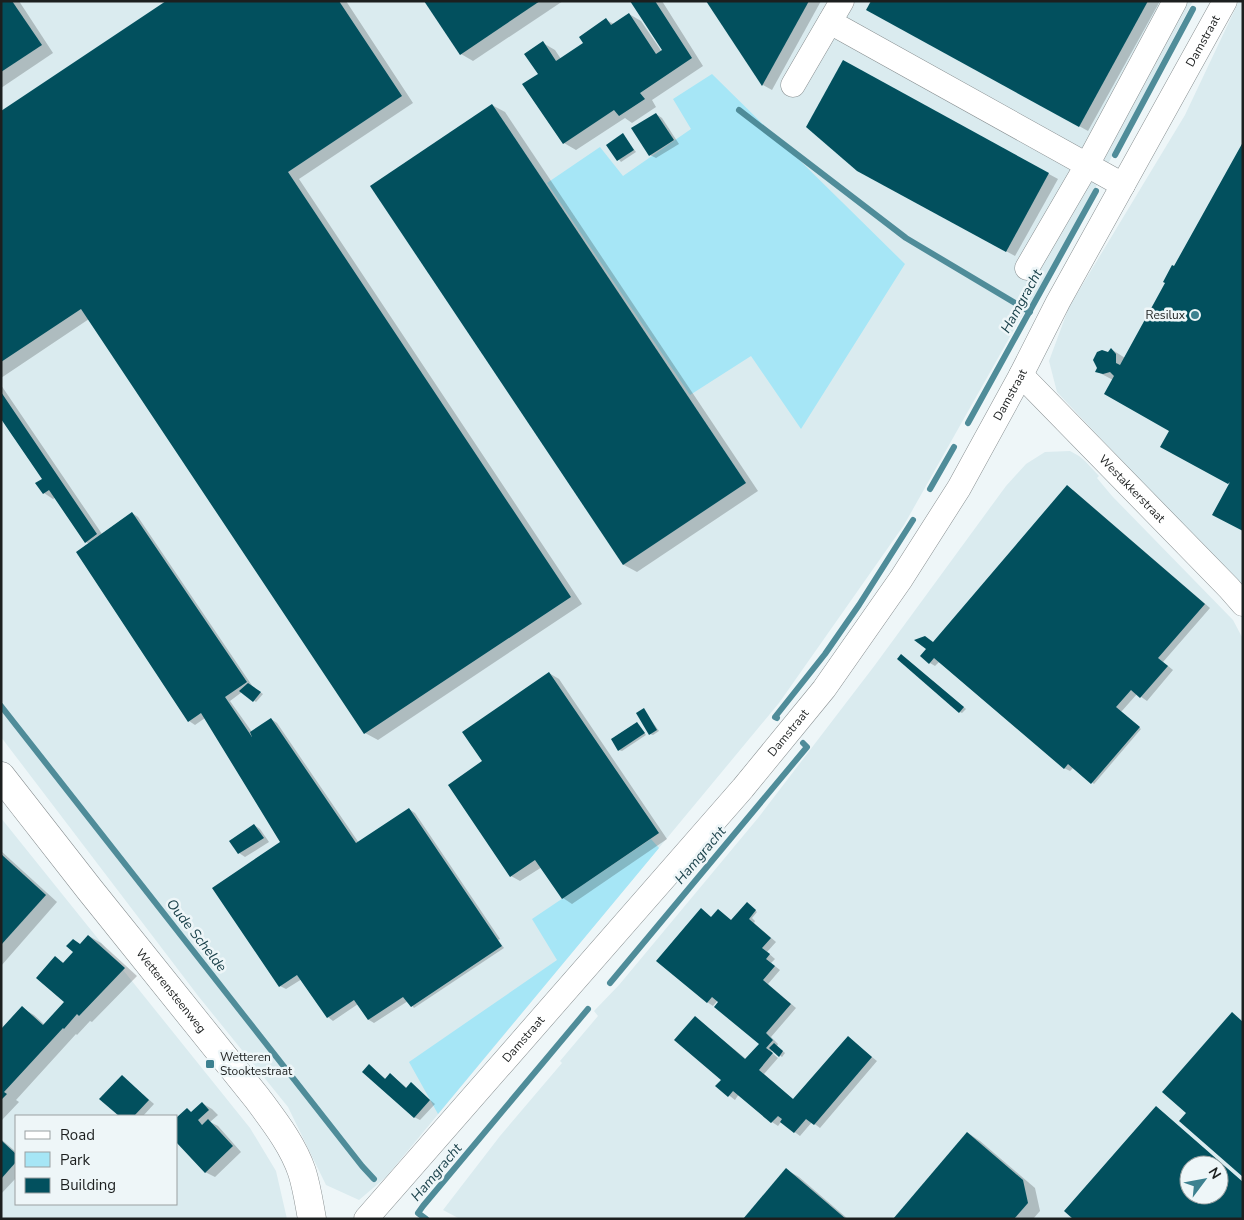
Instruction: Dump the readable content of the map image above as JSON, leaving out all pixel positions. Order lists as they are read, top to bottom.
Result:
{
  "streets": {
    "street": ["Damstraat", "Westakkerstraat", "Wetterensteenweg"]
  },
  "crossings": [
    ["Damstraat", "Westakkerstraat"]
  ],
  "water": ["Hamgracht", "Oude Schelde"],
  "places": {
    "other": ["Resilux"],
    "transit": ["Wetteren Stooktestraat"]
  },
  "legend": ["Road", "Park", "Building"],
  "north": "top right"
}
